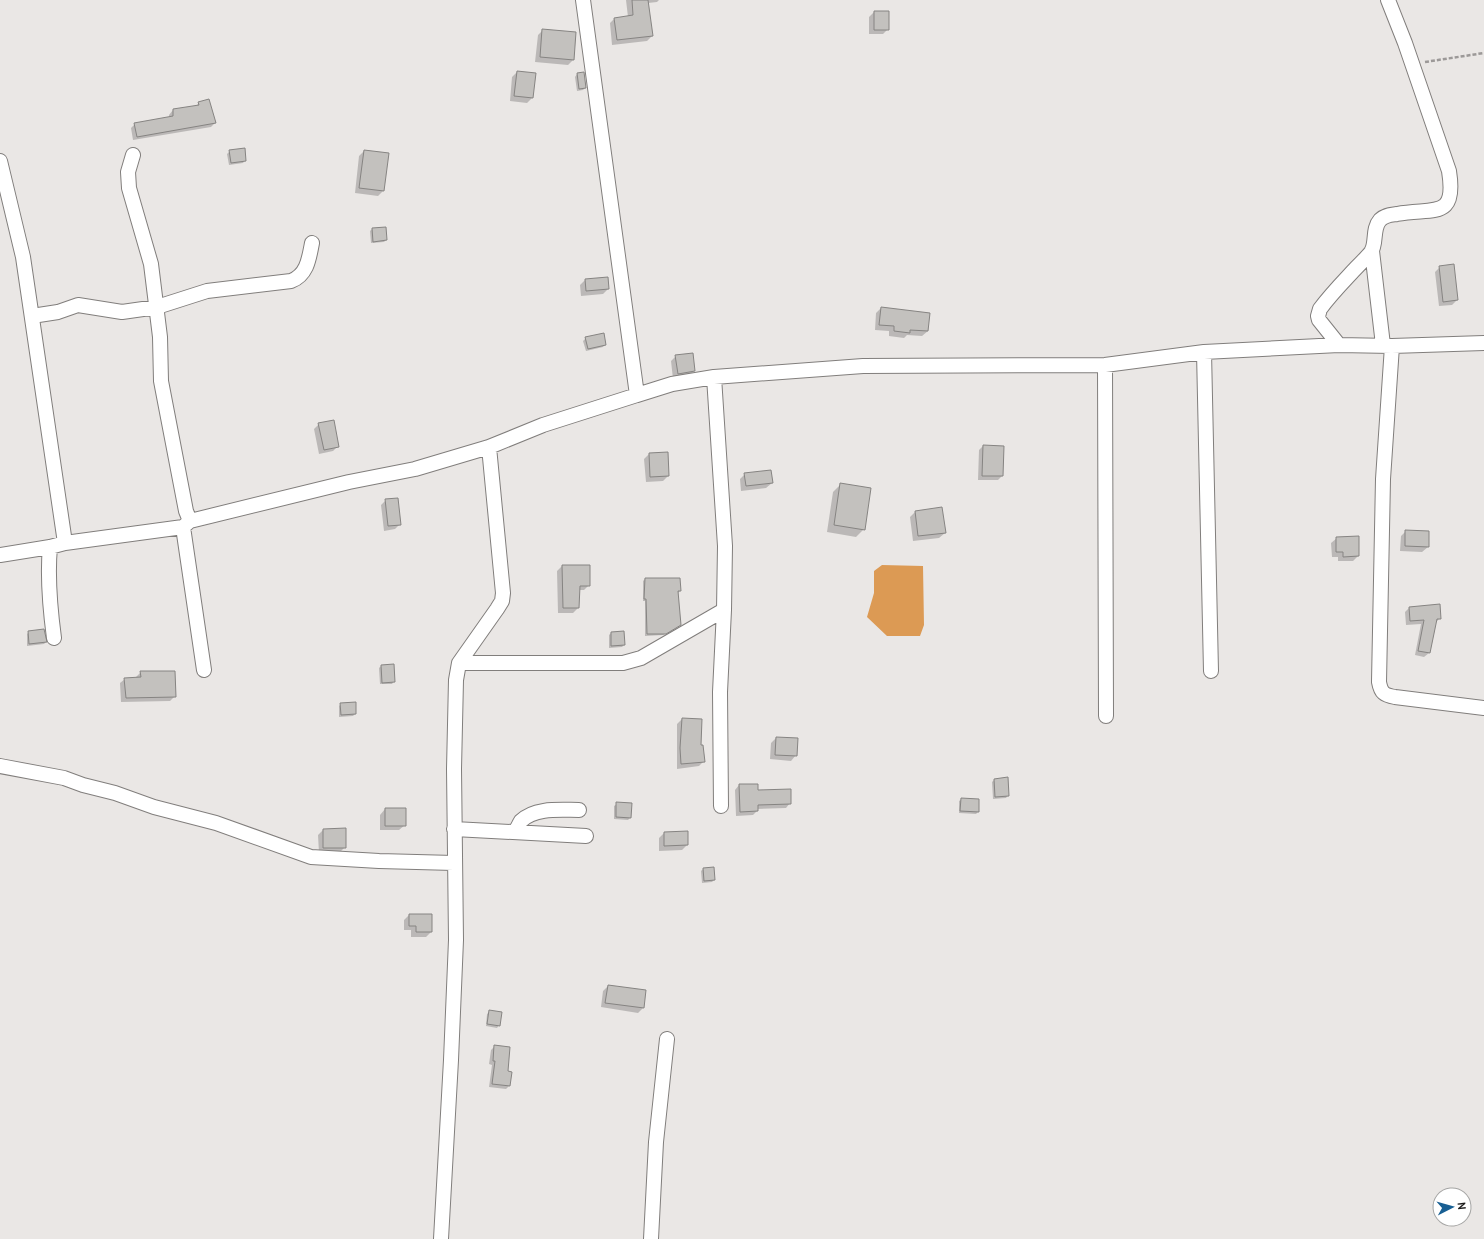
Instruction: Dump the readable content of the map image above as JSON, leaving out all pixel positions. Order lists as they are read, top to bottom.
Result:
{
  "north": "right"
}
